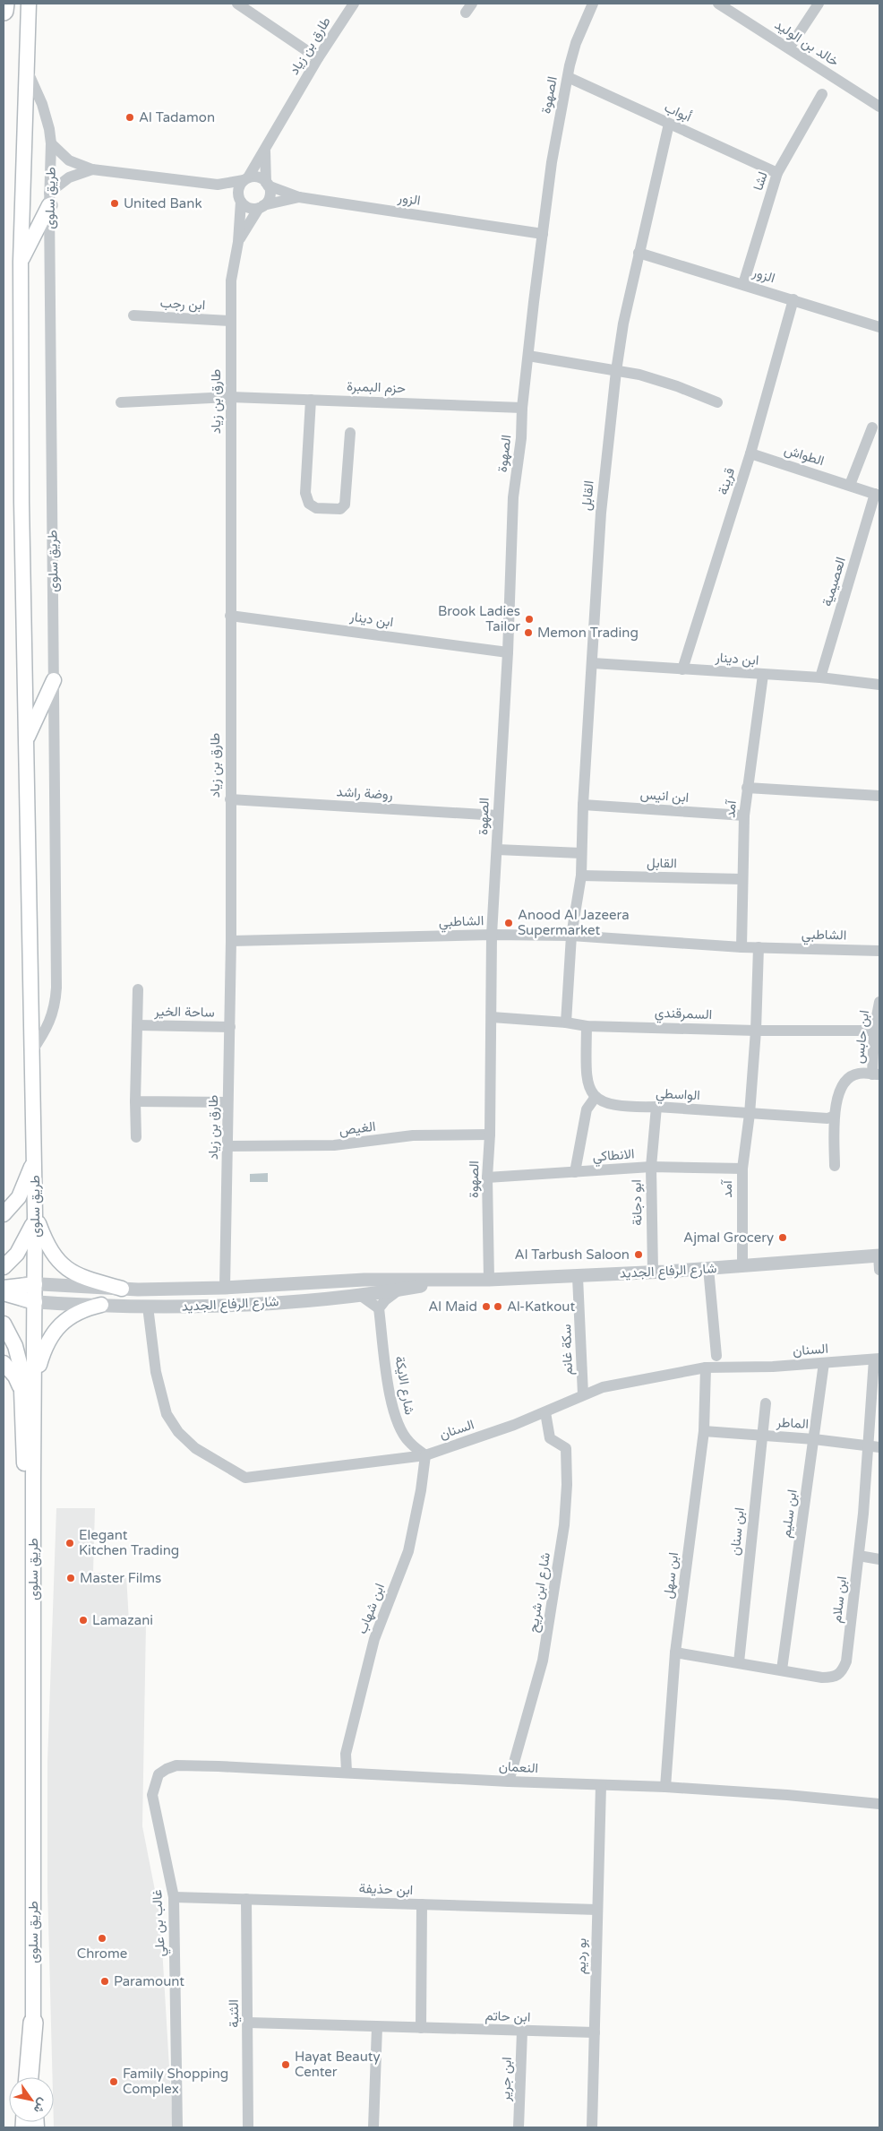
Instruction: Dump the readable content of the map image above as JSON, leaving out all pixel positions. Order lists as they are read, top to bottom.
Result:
{
  "streets": {
    "main road": ["طريق سلوى"],
    "street": [
      "خالد بن الوليد",
      "طارق بن زياد",
      "الصهوة",
      "أبواب",
      "لشا",
      "الزور",
      "ابن رجب",
      "حزم البمبرة",
      "الطواش",
      "قرينة",
      "القابل",
      "العصيمية",
      "ابن دينار",
      "روضة راشد",
      "ابن انيس",
      "آمد",
      "الشاطبي",
      "ساحة الخير",
      "السمرقندي",
      "ابن حابس",
      "الواسطي",
      "الغيص",
      "الانطاكي",
      "ابو دجانة",
      "شارع الرفاع الجديد",
      "سكة غانم",
      "السنان",
      "شارع الايكة",
      "الماطر",
      "ابن سليم",
      "ابن سنان",
      "ابن سهل",
      "شارع ابن شريح",
      "ابن سلام",
      "ابن شهاب",
      "النعمان",
      "ابن حذيفة",
      "غالب بن علي",
      "بو رديم",
      "الثنية",
      "ابن حاتم",
      "ابن جرير"
    ]
  },
  "crossings": [
    ["طارق بن زياد", "الزور"],
    ["طارق بن زياد", "ابن رجب"],
    ["طارق بن زياد", "حزم البمبرة"],
    ["طارق بن زياد", "ابن دينار"],
    ["طارق بن زياد", "روضة راشد"],
    ["طارق بن زياد", "الشاطبي"],
    ["طارق بن زياد", "ساحة الخير"],
    ["طارق بن زياد", "الغيص"],
    ["طارق بن زياد", "شارع الرفاع الجديد"],
    ["الصهوة", "أبواب"],
    ["الصهوة", "الزور"],
    ["الصهوة", "حزم البمبرة"],
    ["الصهوة", "ابن دينار"],
    ["الصهوة", "روضة راشد"],
    ["الصهوة", "الشاطبي"],
    ["الصهوة", "السمرقندي"],
    ["الصهوة", "الغيص"],
    ["الصهوة", "الانطاكي"],
    ["الصهوة", "شارع الرفاع الجديد"],
    ["أبواب", "لشا"],
    ["أبواب", "القابل"],
    ["لشا", "الزور"],
    ["طريق سلوى", "شارع الرفاع الجديد"],
    ["الزور", "قرينة"],
    ["الزور", "القابل"],
    ["الطواش", "قرينة"],
    ["الطواش", "العصيمية"],
    ["قرينة", "ابن دينار"],
    ["القابل", "ابن دينار"],
    ["القابل", "ابن انيس"],
    ["القابل", "آمد"],
    ["القابل", "الشاطبي"],
    ["القابل", "السمرقندي"],
    ["العصيمية", "ابن دينار"],
    ["ابن دينار", "آمد"],
    ["ابن انيس", "آمد"],
    ["آمد", "الشاطبي"],
    ["آمد", "السمرقندي"],
    ["آمد", "الواسطي"],
    ["آمد", "الانطاكي"],
    ["آمد", "شارع الرفاع الجديد"],
    ["السمرقندي", "ابن حابس"],
    ["الواسطي", "ابو دجانة"],
    ["الانطاكي", "ابو دجانة"],
    ["ابو دجانة", "شارع الرفاع الجديد"],
    ["شارع الرفاع الجديد", "سكة غانم"],
    ["شارع الرفاع الجديد", "السنان"],
    ["سكة غانم", "السنان"],
    ["السنان", "شارع الايكة"],
    ["السنان", "ابن سليم"],
    ["السنان", "ابن سهل"],
    ["السنان", "شارع ابن شريح"],
    ["السنان", "ابن سلام"],
    ["السنان", "ابن شهاب"],
    ["شارع الايكة", "ابن شهاب"],
    ["الماطر", "ابن سليم"],
    ["الماطر", "ابن سنان"],
    ["الماطر", "ابن سهل"],
    ["الماطر", "ابن سلام"],
    ["ابن سليم", "ابن سلام"],
    ["ابن سنان", "ابن سلام"],
    ["ابن سهل", "ابن سلام"],
    ["ابن سهل", "النعمان"],
    ["شارع ابن شريح", "النعمان"],
    ["ابن شهاب", "النعمان"],
    ["النعمان", "غالب بن علي"],
    ["النعمان", "بو رديم"],
    ["ابن حذيفة", "غالب بن علي"],
    ["ابن حذيفة", "بو رديم"],
    ["ابن حذيفة", "الثنية"],
    ["بو رديم", "ابن حاتم"],
    ["الثنية", "ابن حاتم"],
    ["ابن حاتم", "ابن جرير"]
  ],
  "places": [
    "Al Tadamon",
    "United Bank",
    "Brook Ladies Tailor",
    "Memon Trading",
    "Anood Al Jazeera Supermarket",
    "Ajmal Grocery",
    "Al Tarbush Saloon",
    "Al Maid",
    "Al-Katkout",
    "Elegant Kitchen Trading",
    "Master Films",
    "Lamazani",
    "Chrome",
    "Paramount",
    "Hayat Beauty Center",
    "Family Shopping Complex"
  ],
  "north": "bottom right"
}
